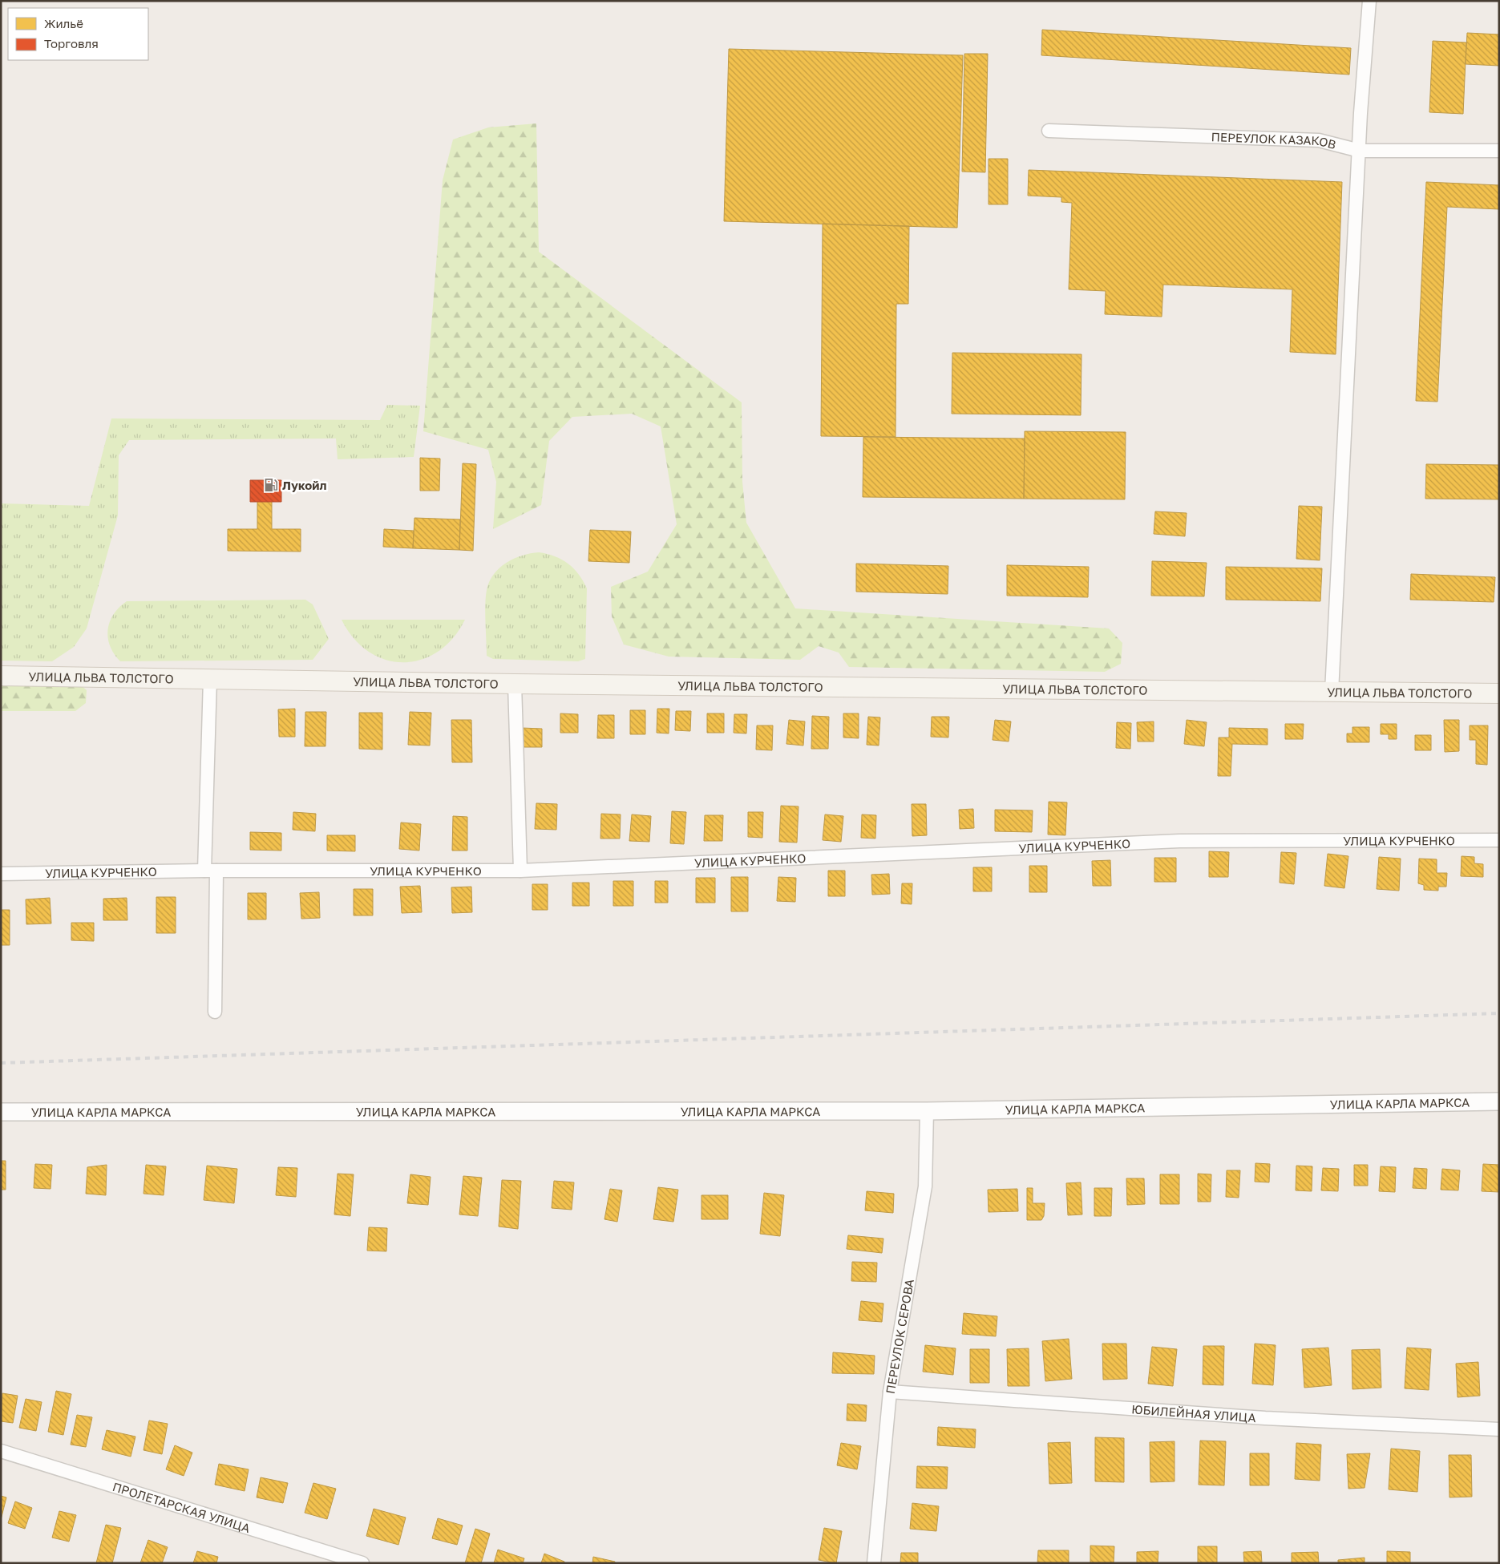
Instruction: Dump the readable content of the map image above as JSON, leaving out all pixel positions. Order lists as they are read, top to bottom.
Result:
{
  "streets": {
    "main road": ["УЛИЦА ЛЬВА ТОЛСТОГО"],
    "street": [
      "ПЕРЕУЛОК КАЗАКОВ",
      "УЛИЦА КУРЧЕНКО",
      "УЛИЦА КАРЛА МАРКСА",
      "ПЕРЕУЛОК СЕРОВА",
      "ЮБИЛЕЙНАЯ УЛИЦА",
      "ПРОЛЕТАРСКАЯ УЛИЦА"
    ]
  },
  "crossings": [
    ["УЛИЦА КАРЛА МАРКСА", "ПЕРЕУЛОК СЕРОВА"],
    ["ПЕРЕУЛОК СЕРОВА", "ЮБИЛЕЙНАЯ УЛИЦА"]
  ],
  "places": {
    "fuel station": ["Лукойл"]
  },
  "legend": ["Жильё", "Торговля"]
}
